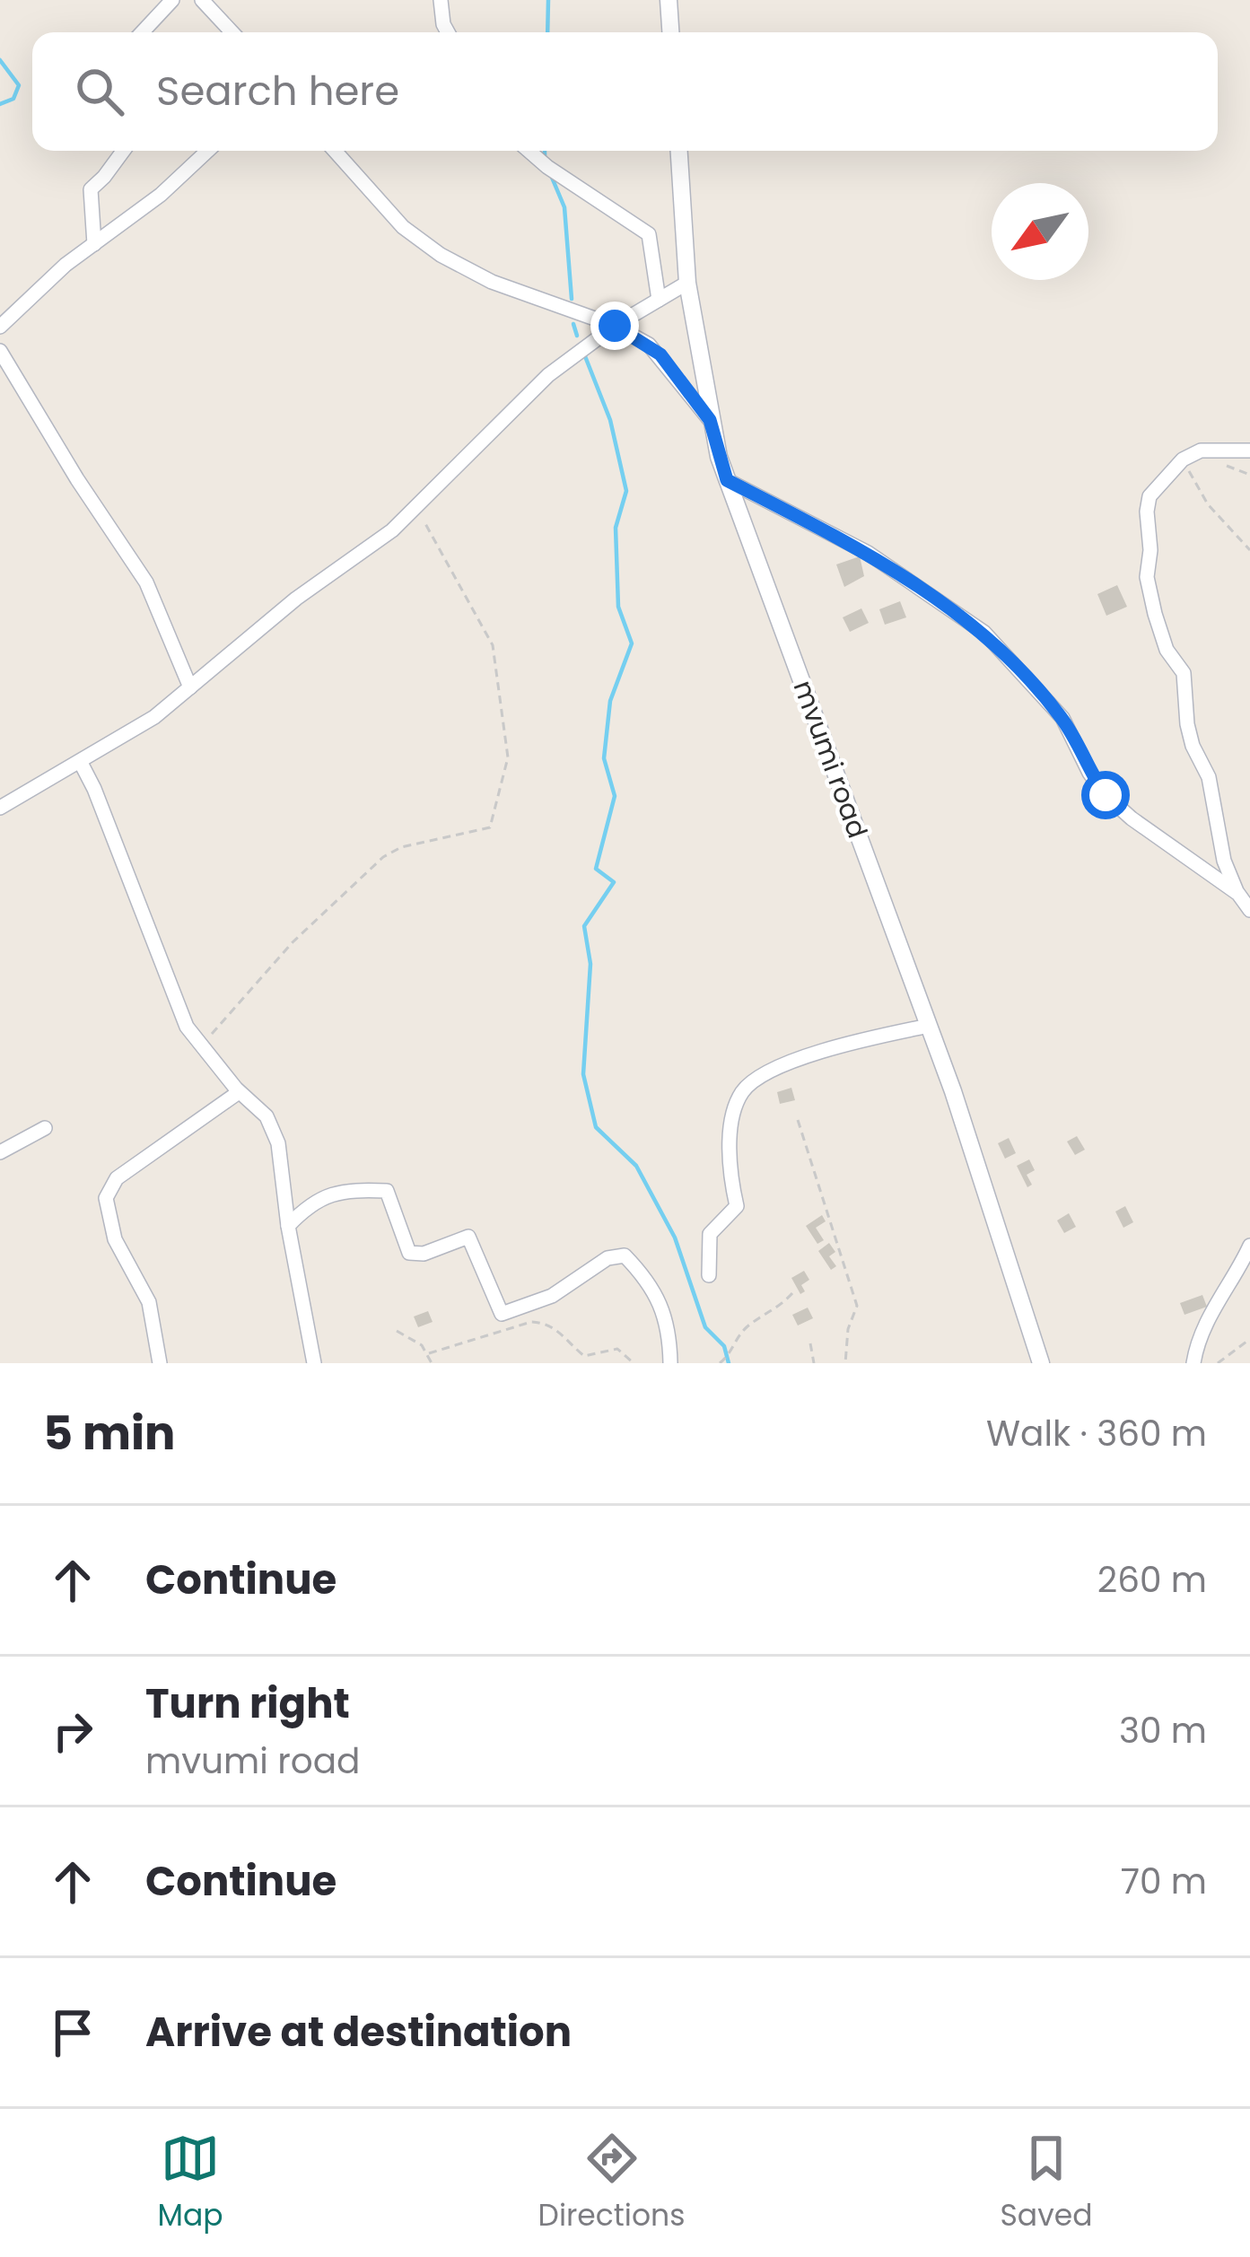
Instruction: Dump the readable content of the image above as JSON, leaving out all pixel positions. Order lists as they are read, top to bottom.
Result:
{
  "streets": {
    "street": ["mvumi road"]
  },
  "north": "bottom left",
  "page": {
    "search": "Search here",
    "heading": ["5 min", "Walk · 360 m"],
    "list": [
      ["Continue", "260 m"],
      ["Turn right", "mvumi road", "30 m"],
      ["Continue", "70 m"],
      "Arrive at destination"
    ],
    "nav": ["Map", "Directions", "Saved"]
  }
}
